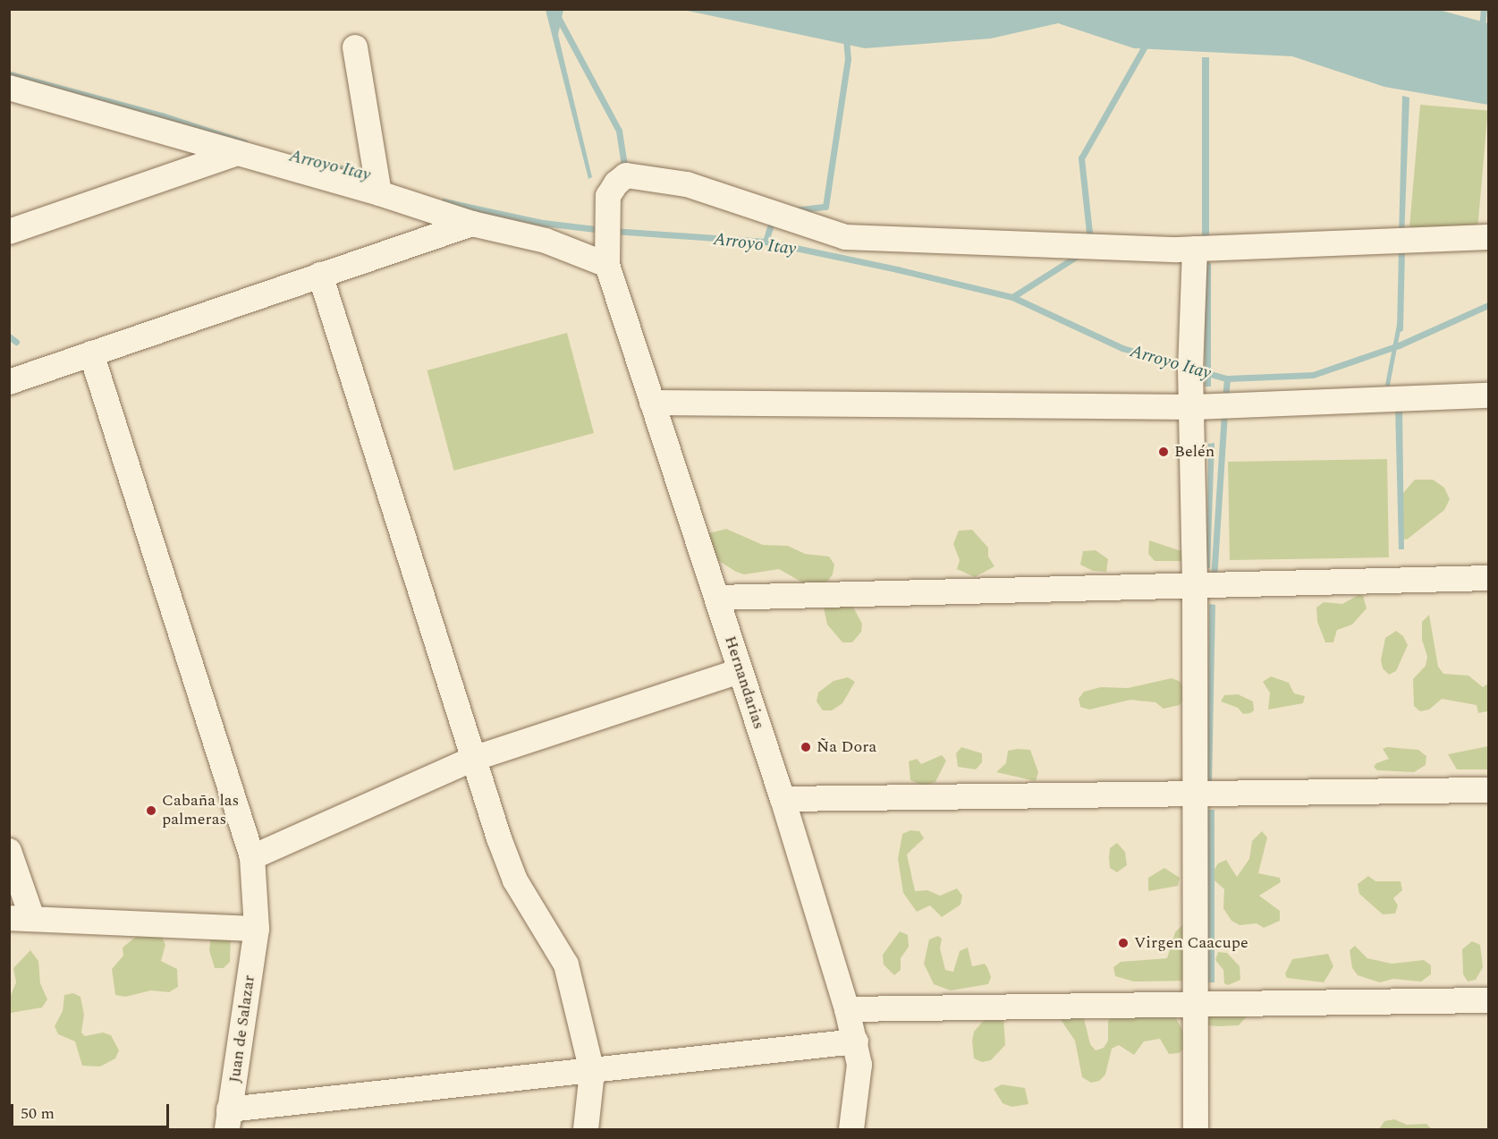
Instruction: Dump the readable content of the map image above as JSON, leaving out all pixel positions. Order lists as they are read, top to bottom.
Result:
{
  "streets": {
    "street": ["Hernandarias", "Juan de Salazar"]
  },
  "water": ["Arroyo Itay"],
  "places": [
    "Belén",
    "Ña Dora",
    "Cabaña las palmeras",
    "Virgen Caacupe"
  ],
  "scale_bar": "50 m"
}
